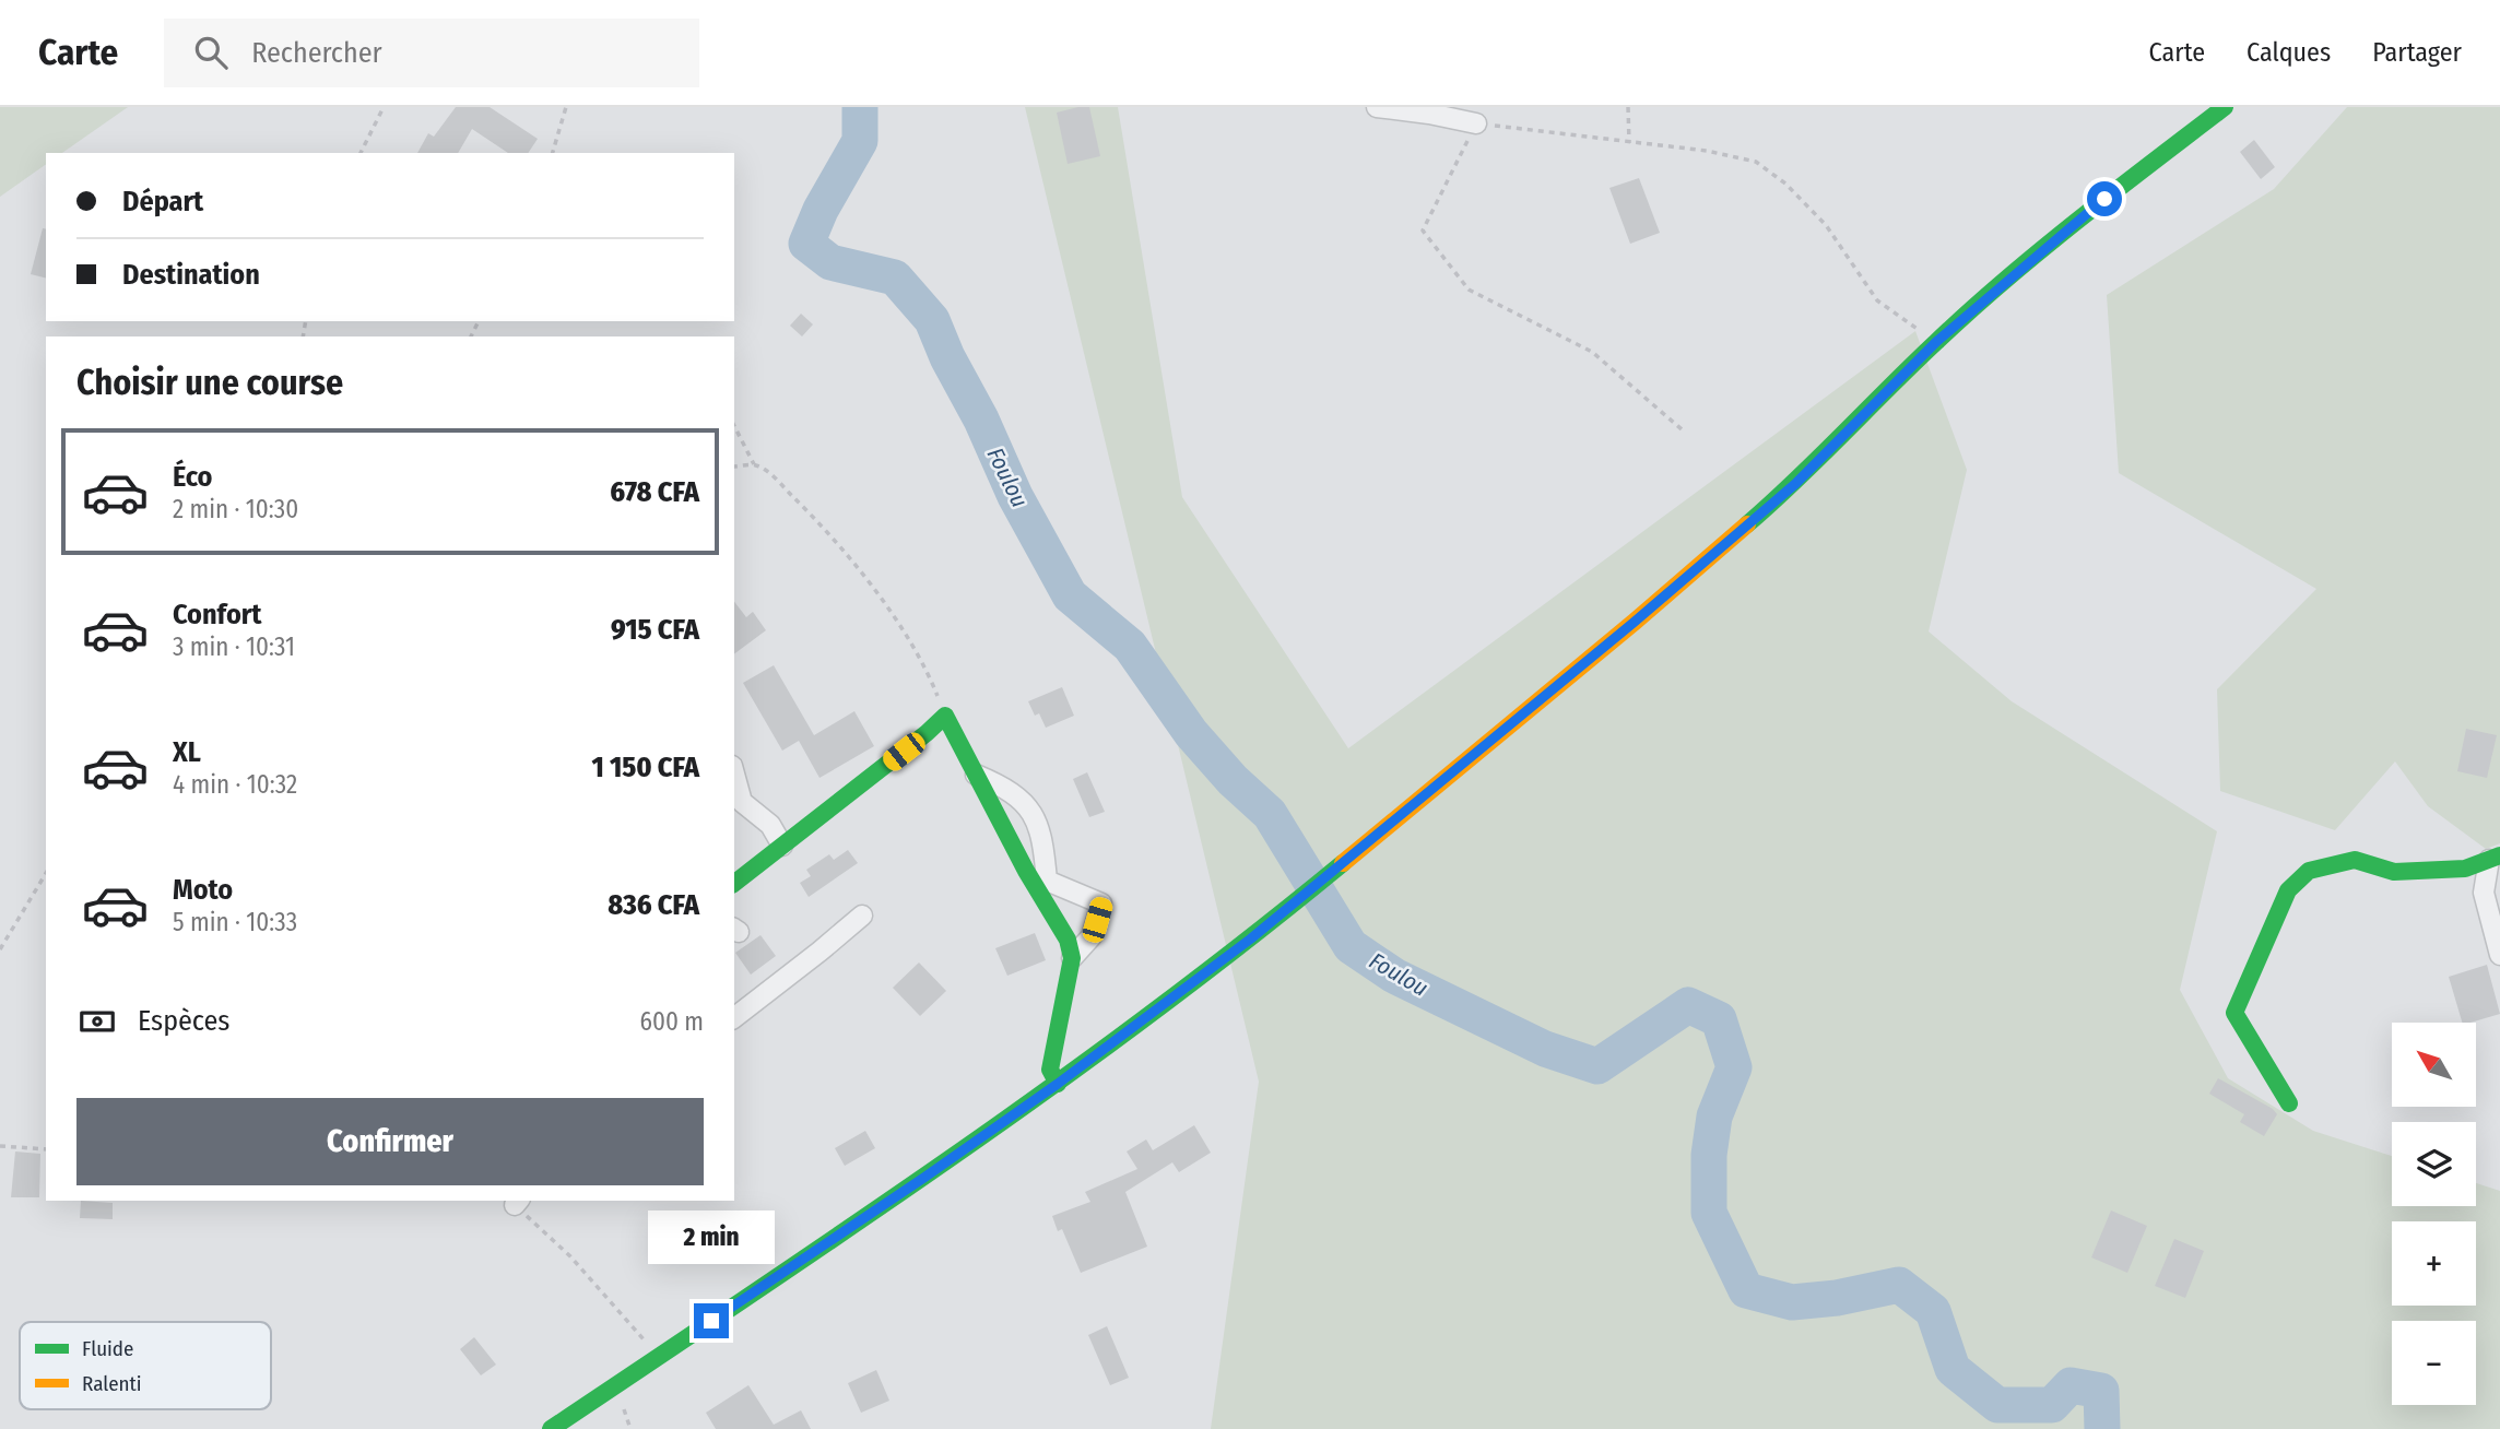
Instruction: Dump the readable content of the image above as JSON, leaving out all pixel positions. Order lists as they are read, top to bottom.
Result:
{
  "water": ["Foulou"],
  "legend": ["Fluide", "Ralenti"],
  "north": "top left",
  "page": {
    "header": "Carte",
    "search": "Rechercher",
    "nav": ["Carte", "Calques", "Partager"],
    "banner": ["Départ", "Destination"],
    "heading": "Choisir une course",
    "list": [
      {
        "name": "Éco",
        "note": "2 min · 10:30",
        "value": "678 CFA"
      },
      {
        "name": "Confort",
        "note": "3 min · 10:31",
        "value": "915 CFA"
      },
      {
        "name": "XL",
        "note": "4 min · 10:32",
        "value": "1 150 CFA"
      },
      {
        "name": "Moto",
        "note": "5 min · 10:33",
        "value": "836 CFA"
      }
    ],
    "pay": ["Espèces", "600 m"],
    "map_buttons": ["+", "−"],
    "buttons": "Confirmer",
    "bubble": "2 min"
  }
}
